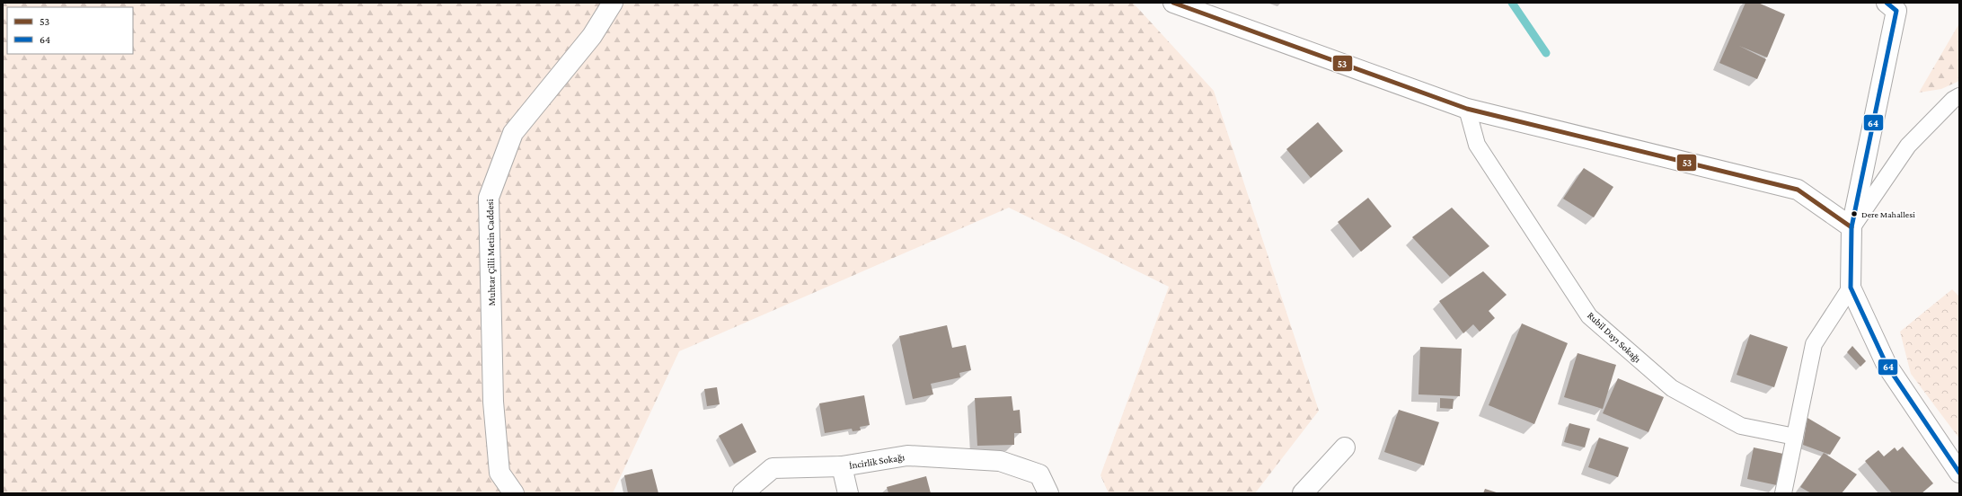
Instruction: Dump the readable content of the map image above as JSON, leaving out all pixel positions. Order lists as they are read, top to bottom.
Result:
{
  "streets": {
    "street": ["Muhtar Çilli Metin Caddesi", "İncirlik Sokağı"],
    "lane": ["Rubil Dayı Sokağı"]
  },
  "places": ["Dere Mahallesi"],
  "lines": ["transit line 53", "transit line 64"],
  "legend": ["53", "64"]
}
